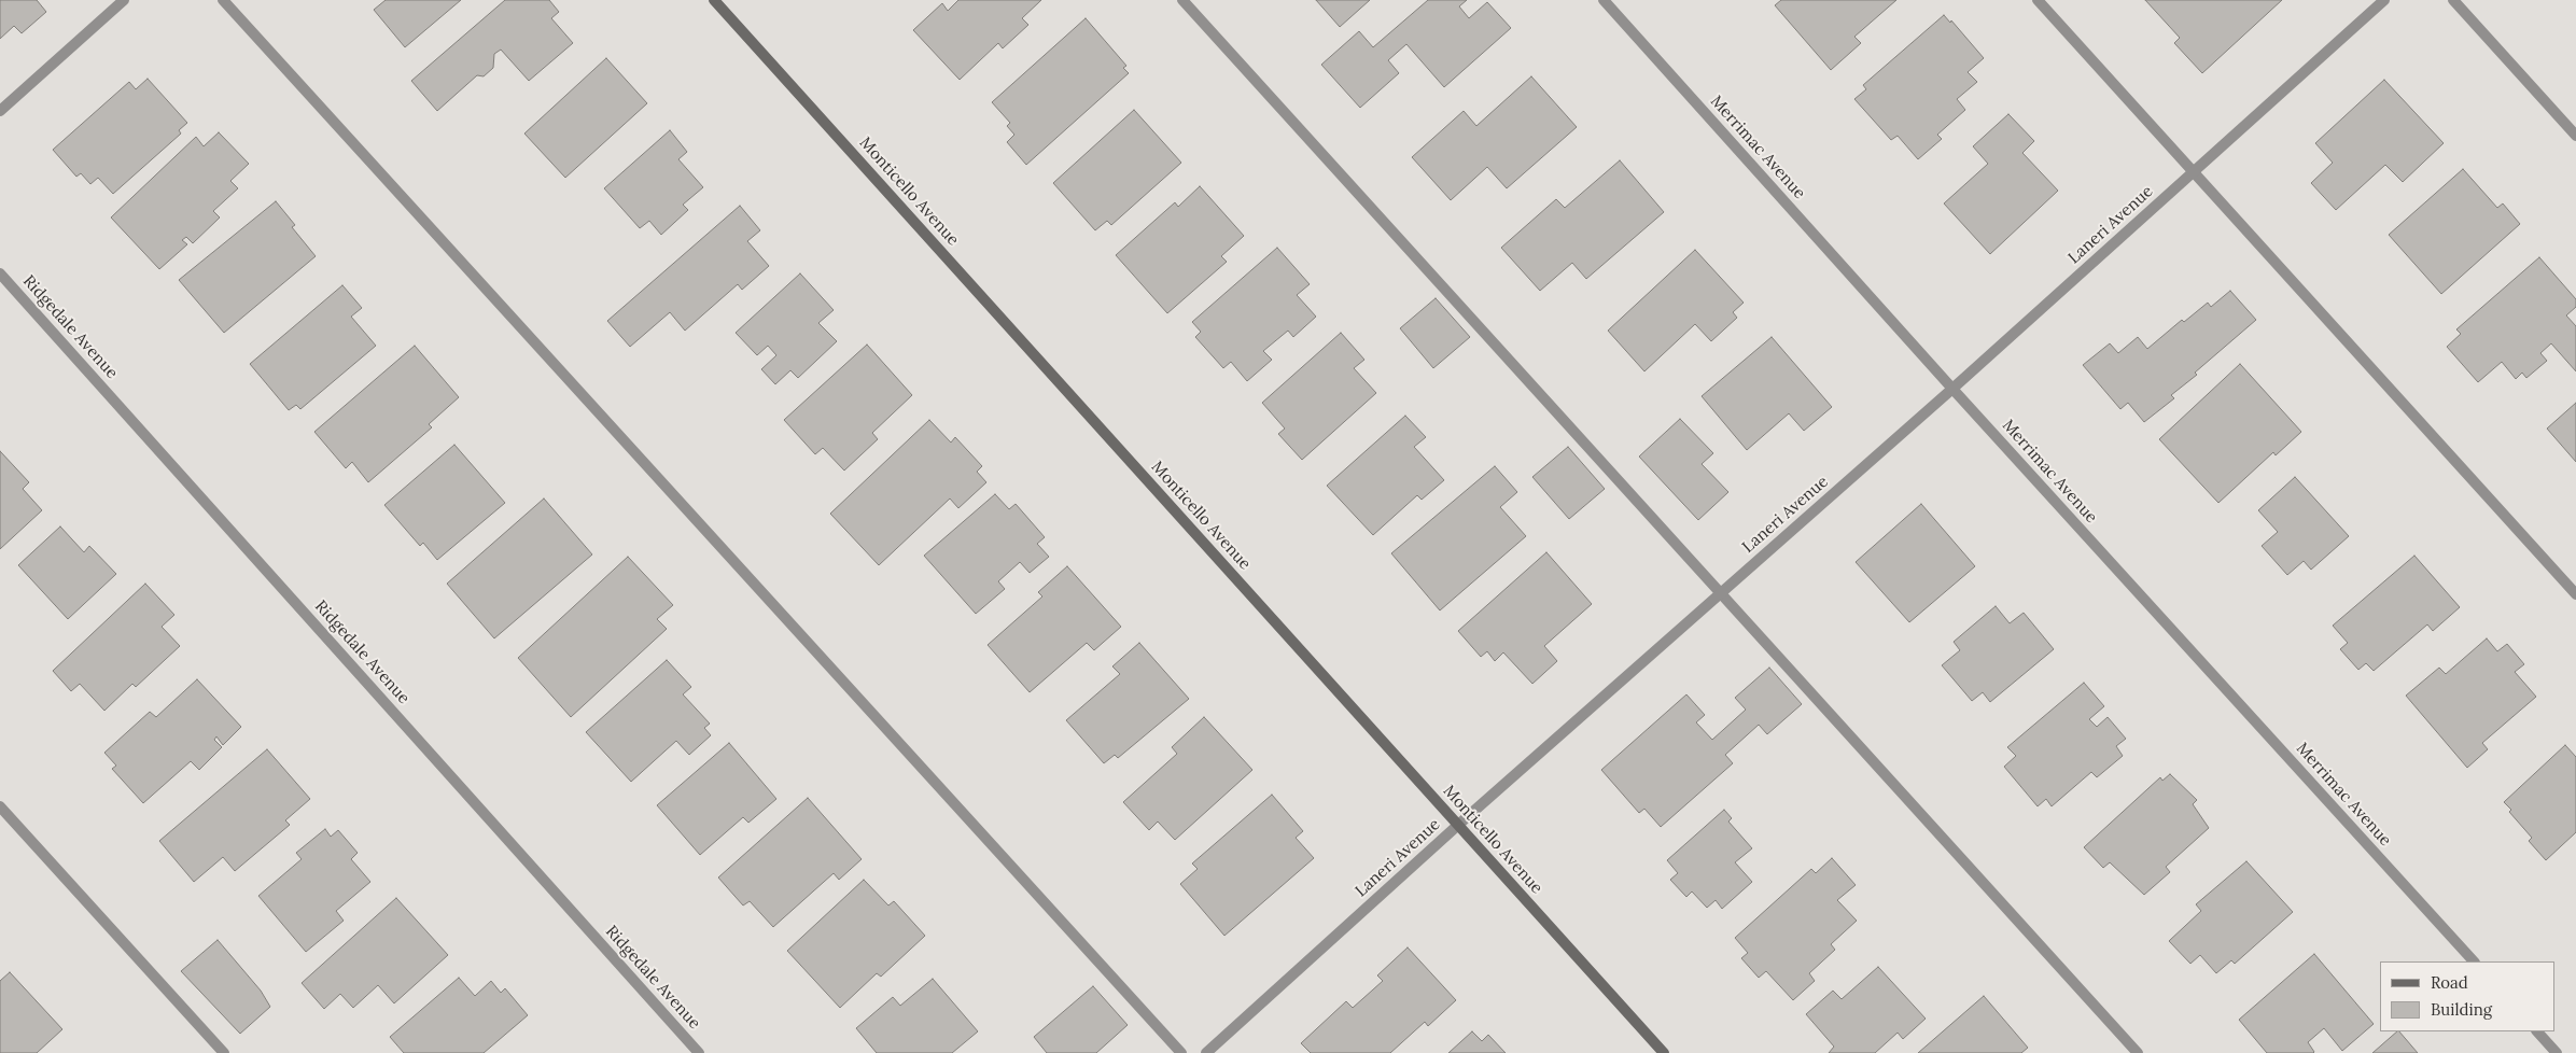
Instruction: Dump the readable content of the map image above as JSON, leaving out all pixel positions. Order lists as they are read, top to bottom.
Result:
{
  "streets": {
    "street": [
      "Merrimac Avenue",
      "Monticello Avenue",
      "Laneri Avenue",
      "Ridgedale Avenue"
    ]
  },
  "crossings": [
    ["Merrimac Avenue", "Laneri Avenue"],
    ["Monticello Avenue", "Laneri Avenue"]
  ],
  "legend": ["Road", "Building"]
}
